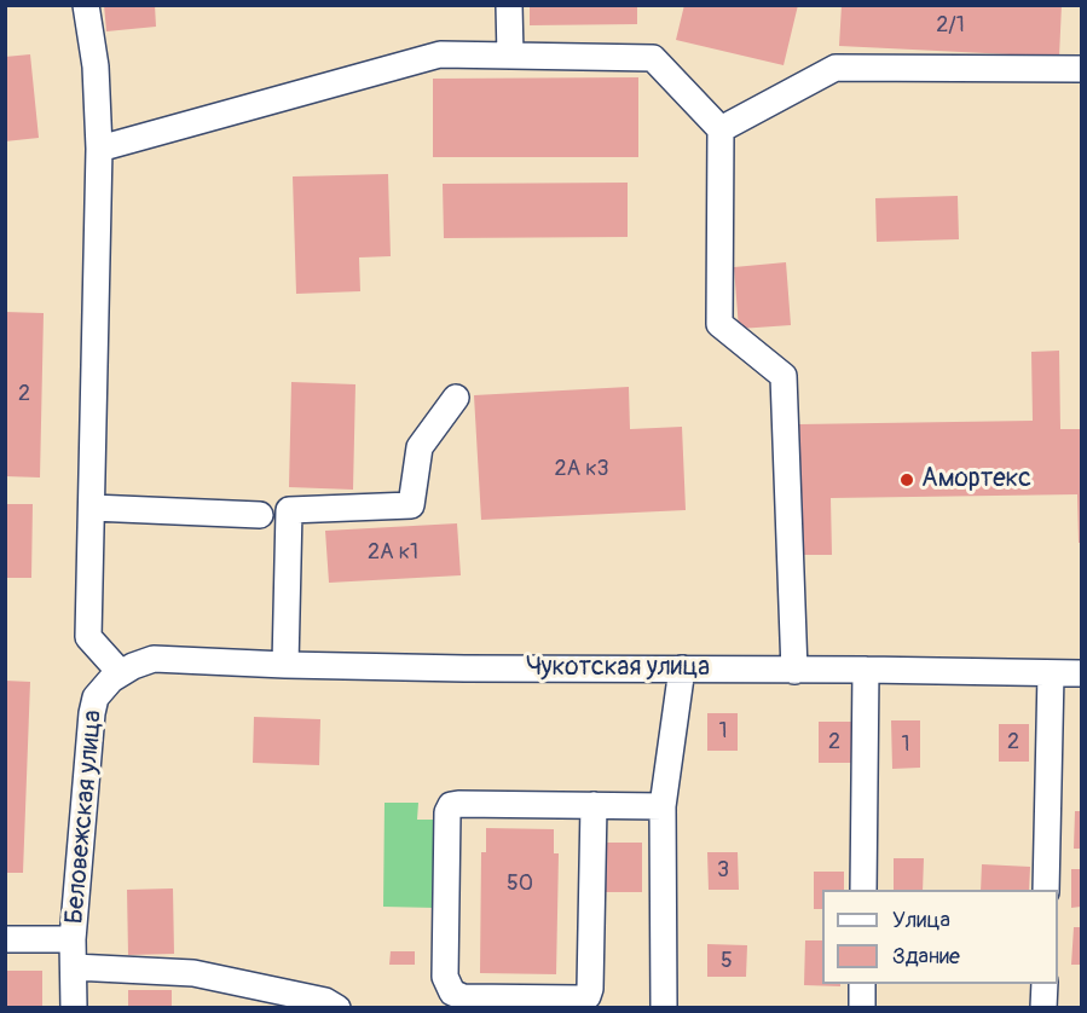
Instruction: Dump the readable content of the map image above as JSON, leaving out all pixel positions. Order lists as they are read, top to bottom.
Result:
{
  "streets": {
    "street": ["Чукотская улица", "Беловежская улица"]
  },
  "crossings": [
    ["Чукотская улица", "Беловежская улица"]
  ],
  "places": ["Амортекс"],
  "house_numbers": [
    "2/1",
    "2",
    "2А к3",
    "2А к1",
    "1",
    "2",
    "2",
    "1",
    "3",
    "50",
    "5"
  ],
  "legend": ["Улица", "Здание"]
}
